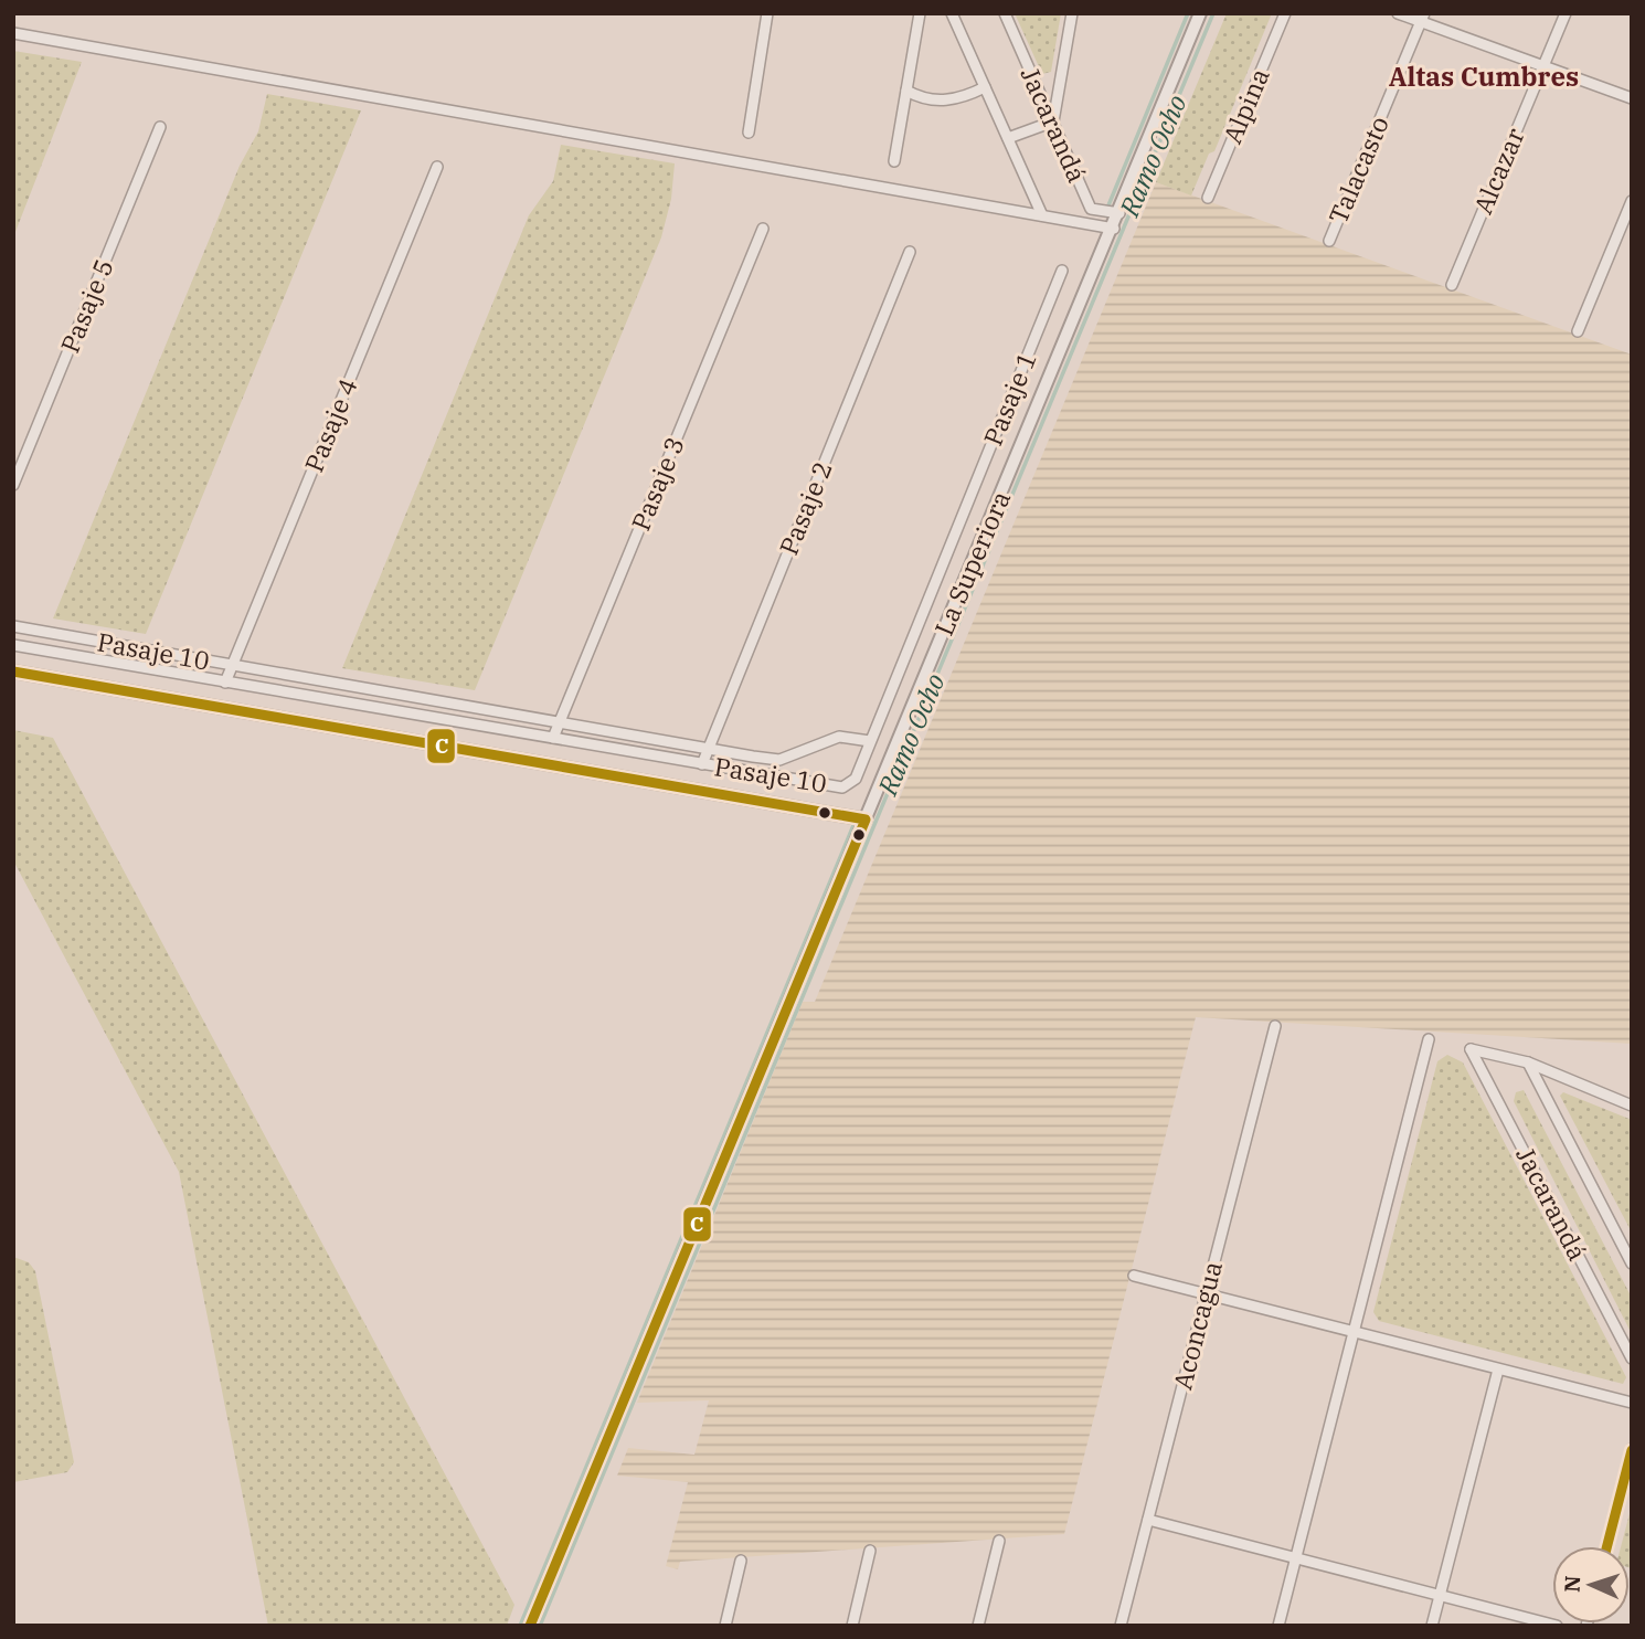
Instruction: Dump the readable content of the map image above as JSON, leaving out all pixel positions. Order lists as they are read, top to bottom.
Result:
{
  "streets": {
    "street": [
      "Alpina",
      "Jacarandá",
      "Talacasto",
      "Alcazar",
      "Pasaje 5",
      "Pasaje 1",
      "Pasaje 4",
      "Pasaje 3",
      "Pasaje 2",
      "La Superiora",
      "Pasaje 10",
      "Aconcagua"
    ]
  },
  "crossings": [
    ["Jacarandá", "La Superiora"],
    ["Pasaje 1", "Pasaje 10"],
    ["Pasaje 4", "Pasaje 10"],
    ["Pasaje 3", "Pasaje 10"],
    ["Pasaje 2", "Pasaje 10"]
  ],
  "districts": ["Altas Cumbres"],
  "water": ["Ramo Ocho"],
  "lines": ["transit line C"],
  "north": "left"
}
